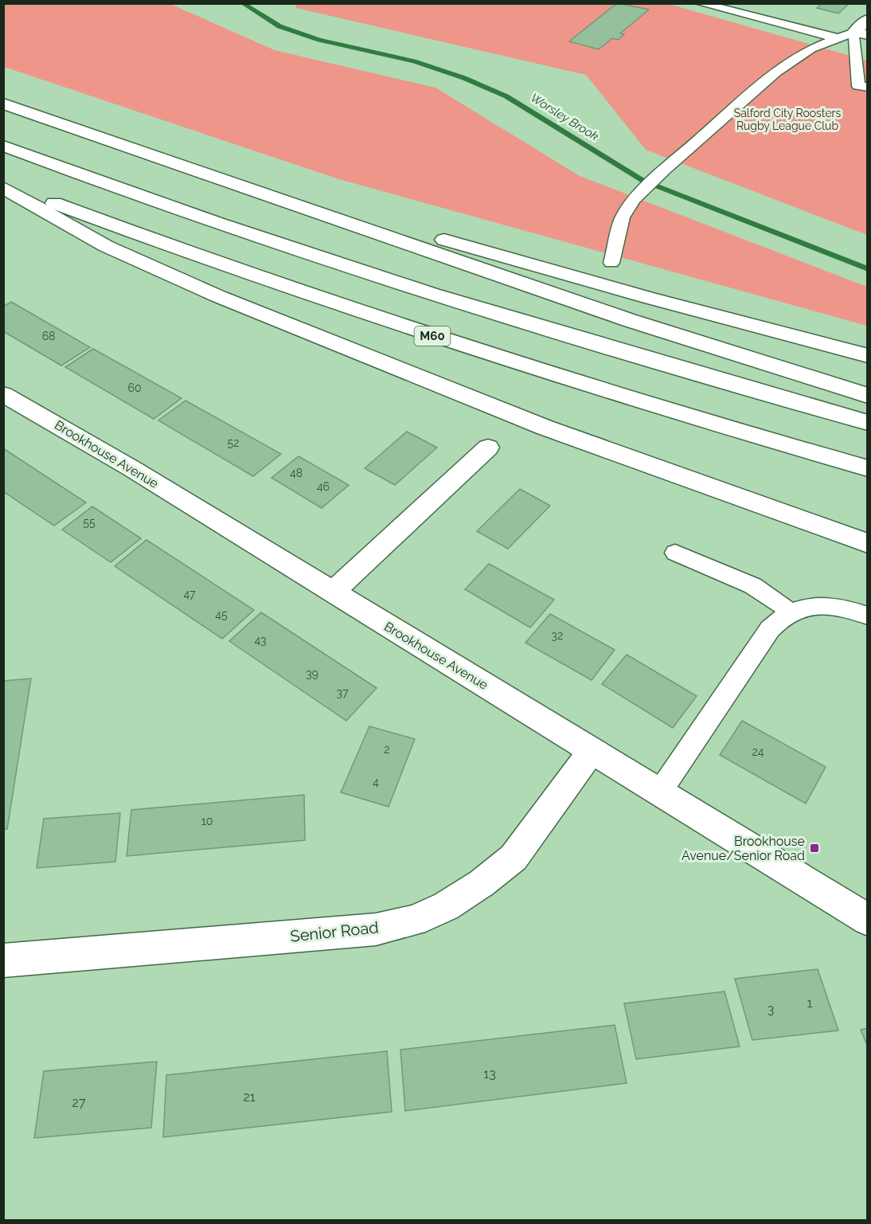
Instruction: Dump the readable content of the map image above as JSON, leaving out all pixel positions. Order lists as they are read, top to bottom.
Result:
{
  "streets": {
    "main road": ["M60", "Brookhouse Avenue", "Senior Road"]
  },
  "crossings": [
    ["Brookhouse Avenue", "Senior Road"]
  ],
  "water": ["Worsley Brook"],
  "parks": ["Salford City Roosters Rugby League Club"],
  "places": {
    "transit": ["Brookhouse Avenue/Senior Road"]
  },
  "house_numbers": [
    "68",
    "60",
    "52",
    "48",
    "46",
    "55",
    "47",
    "45",
    "32",
    "43",
    "39",
    "37",
    "2",
    "24",
    "4",
    "10",
    "1",
    "3",
    "13",
    "21",
    "27"
  ]
}
